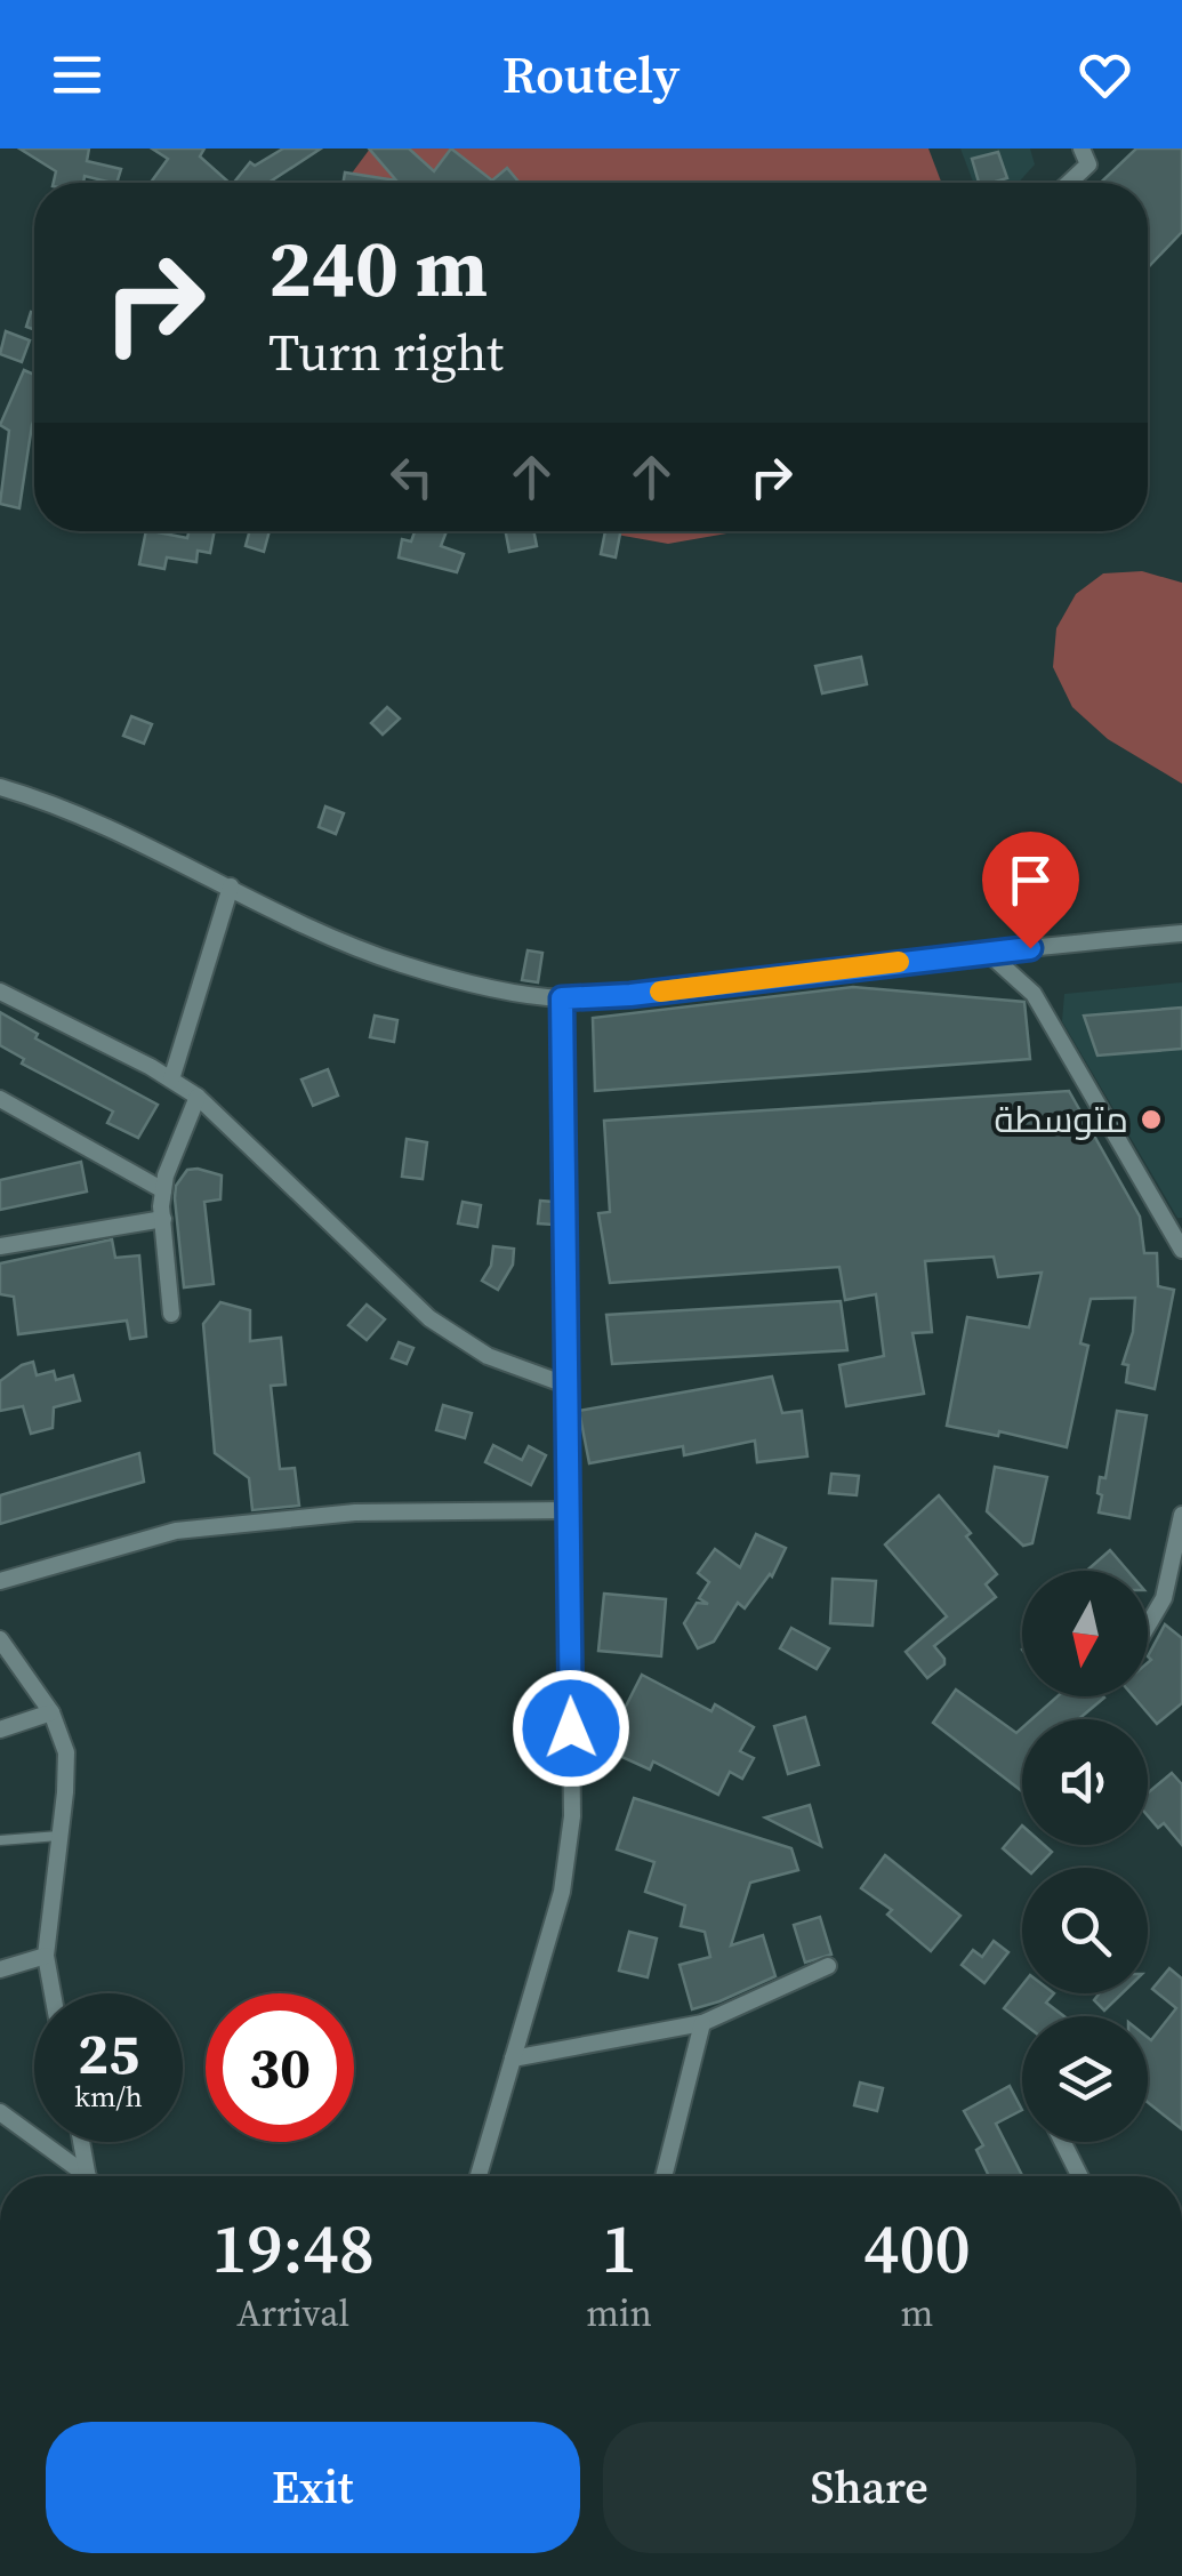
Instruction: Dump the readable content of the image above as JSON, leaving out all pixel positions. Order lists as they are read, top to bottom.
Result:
{
  "places": ["متوسطة"],
  "north": "bottom",
  "page": {
    "header": "Routely",
    "turn": ["240 m", "Turn right"],
    "speed": "25 km/h",
    "limit": "30",
    "eta": [
      "19:48",
      "Arrival",
      "1",
      "min",
      "400",
      "m"
    ],
    "buttons": ["Exit", "Share"]
  }
}
